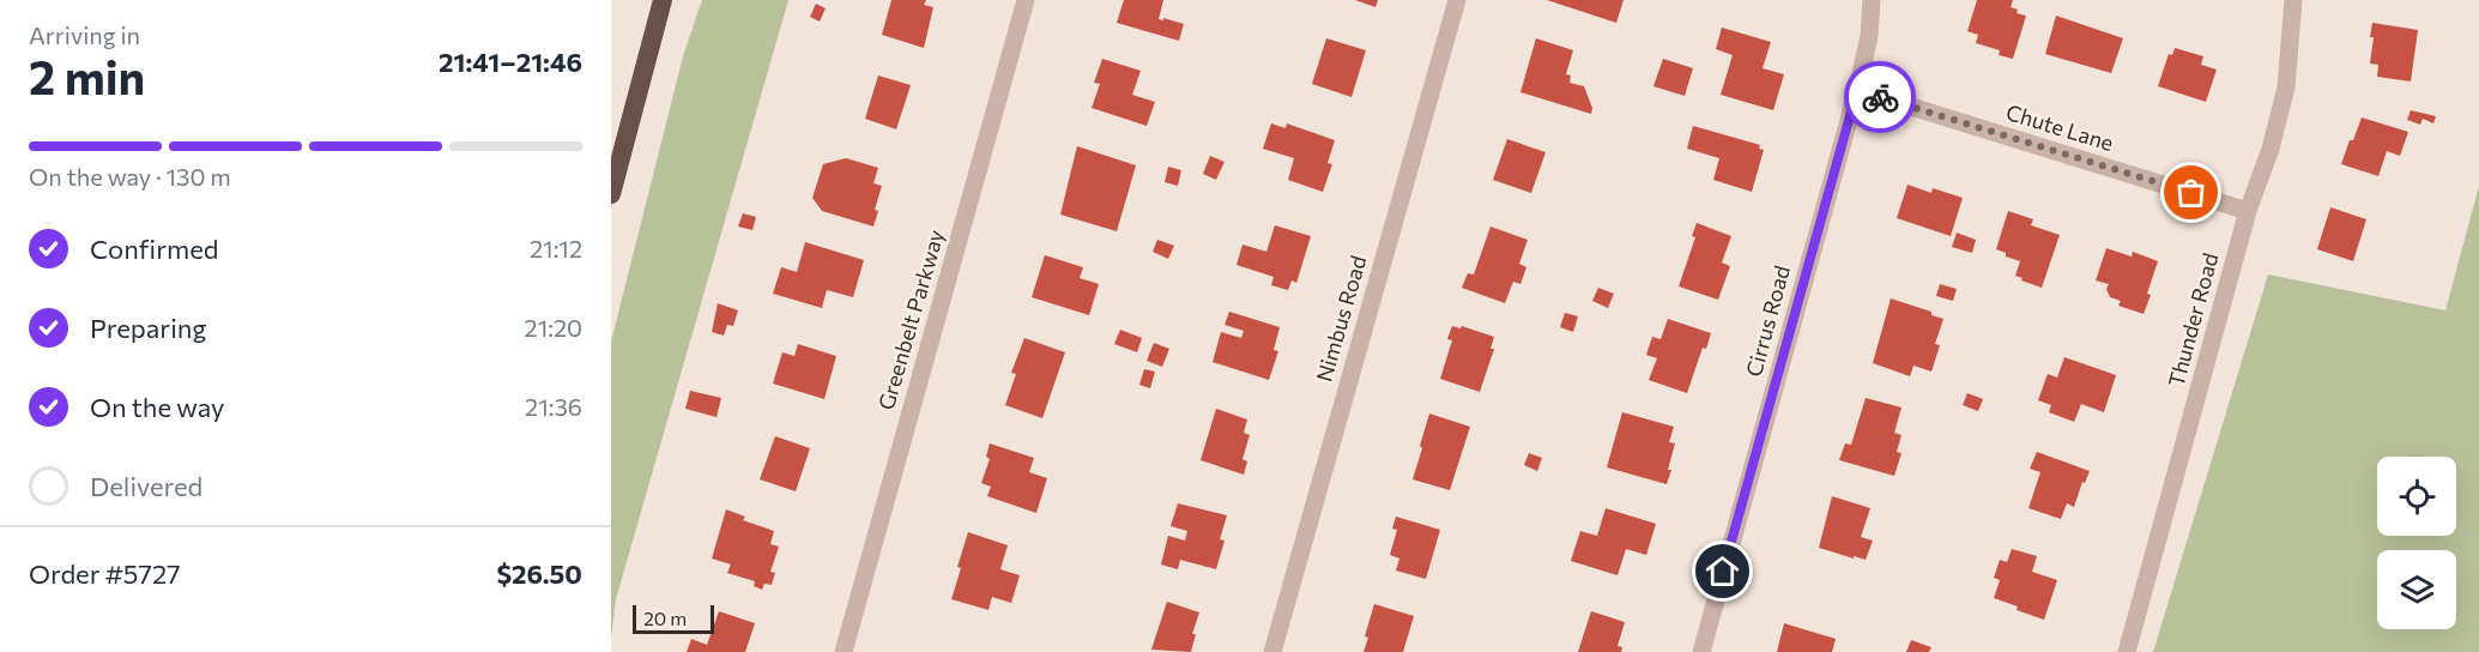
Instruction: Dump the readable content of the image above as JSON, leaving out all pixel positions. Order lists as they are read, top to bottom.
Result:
{
  "streets": {
    "street": [
      "Chute Lane",
      "Nimbus Road",
      "Greenbelt Parkway",
      "Thunder Road",
      "Cirrus Road"
    ]
  },
  "crossings": [
    ["Chute Lane", "Thunder Road"],
    ["Chute Lane", "Cirrus Road"]
  ],
  "scale_bar": "20 m",
  "page": {
    "heading": ["2 min", "Arriving in", "21:41–21:46"],
    "panel": ["Order #5727", "$26.50"],
    "bar": "On the way · 130 m",
    "list": [
      ["Confirmed", "21:12"],
      ["Preparing", "21:20"],
      ["On the way", "21:36"],
      "Delivered"
    ],
    "scale": "20 m"
  }
}
